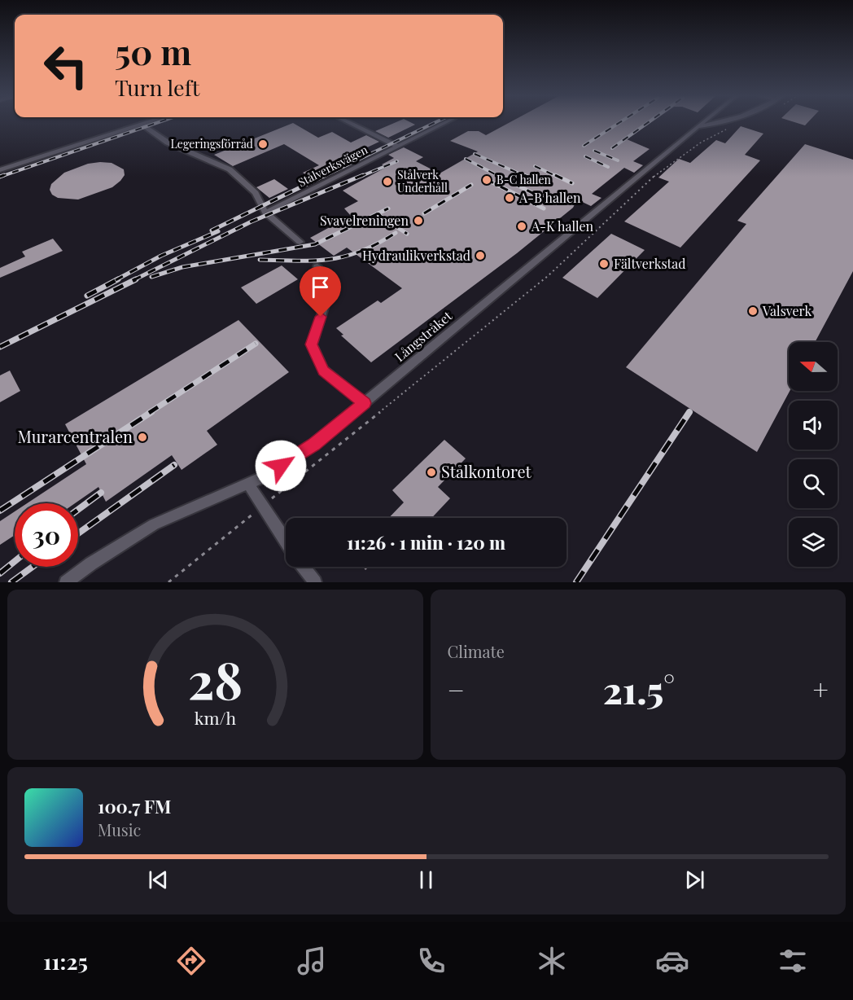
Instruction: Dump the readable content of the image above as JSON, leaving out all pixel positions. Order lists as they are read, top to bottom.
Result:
{
  "streets": {
    "street": ["Stålverksvägen", "Långstråket"]
  },
  "places": [
    "Legeringsförråd",
    "B-C hallen",
    "Stålverk Underhåll",
    "A-B hallen",
    "Svavelreningen",
    "A-K hallen",
    "Hydraulikverkstad",
    "Fältverkstad",
    "Valsverk",
    "Murarcentralen",
    "Stålkontoret"
  ],
  "north": "left",
  "page": {
    "turn": ["50 m", "Turn left"],
    "limit": "30",
    "trip": "11:26 · 1 min · 120 m",
    "tile": "Climate",
    "heat": ["−", "21.5°", "+"],
    "song": ["100.7 FM", "Music"],
    "tabs": "11:25",
    "gauge": ["28", "km/h"]
  }
}
